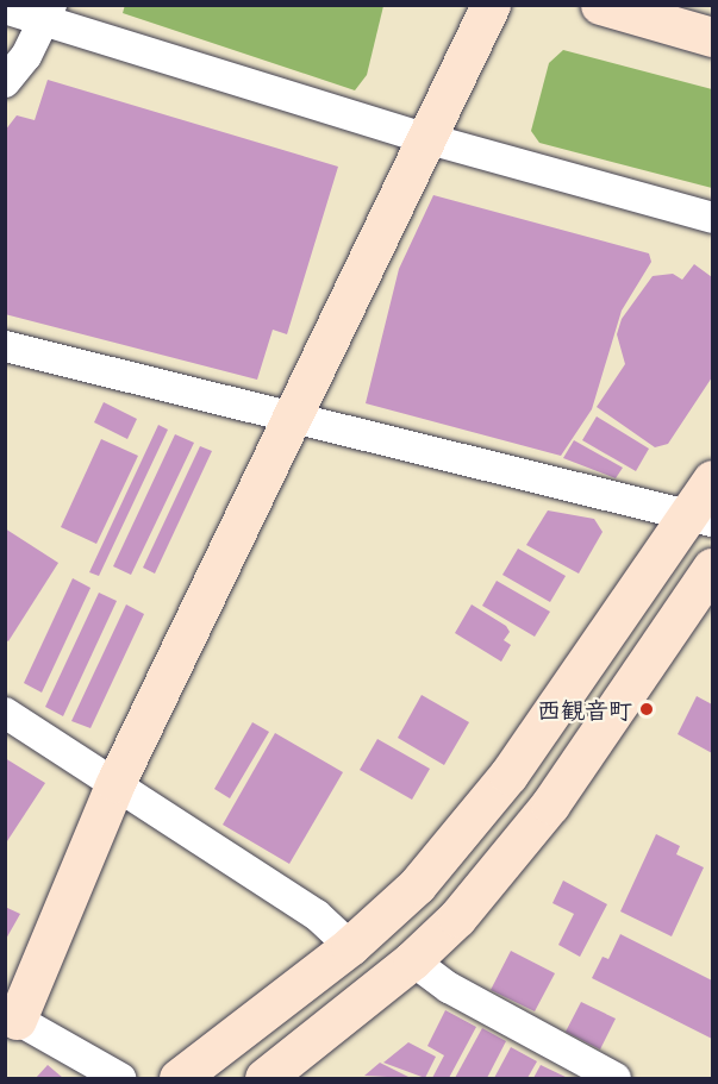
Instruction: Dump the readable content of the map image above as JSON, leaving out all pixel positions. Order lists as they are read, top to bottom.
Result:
{
  "places": ["西観音町"]
}
